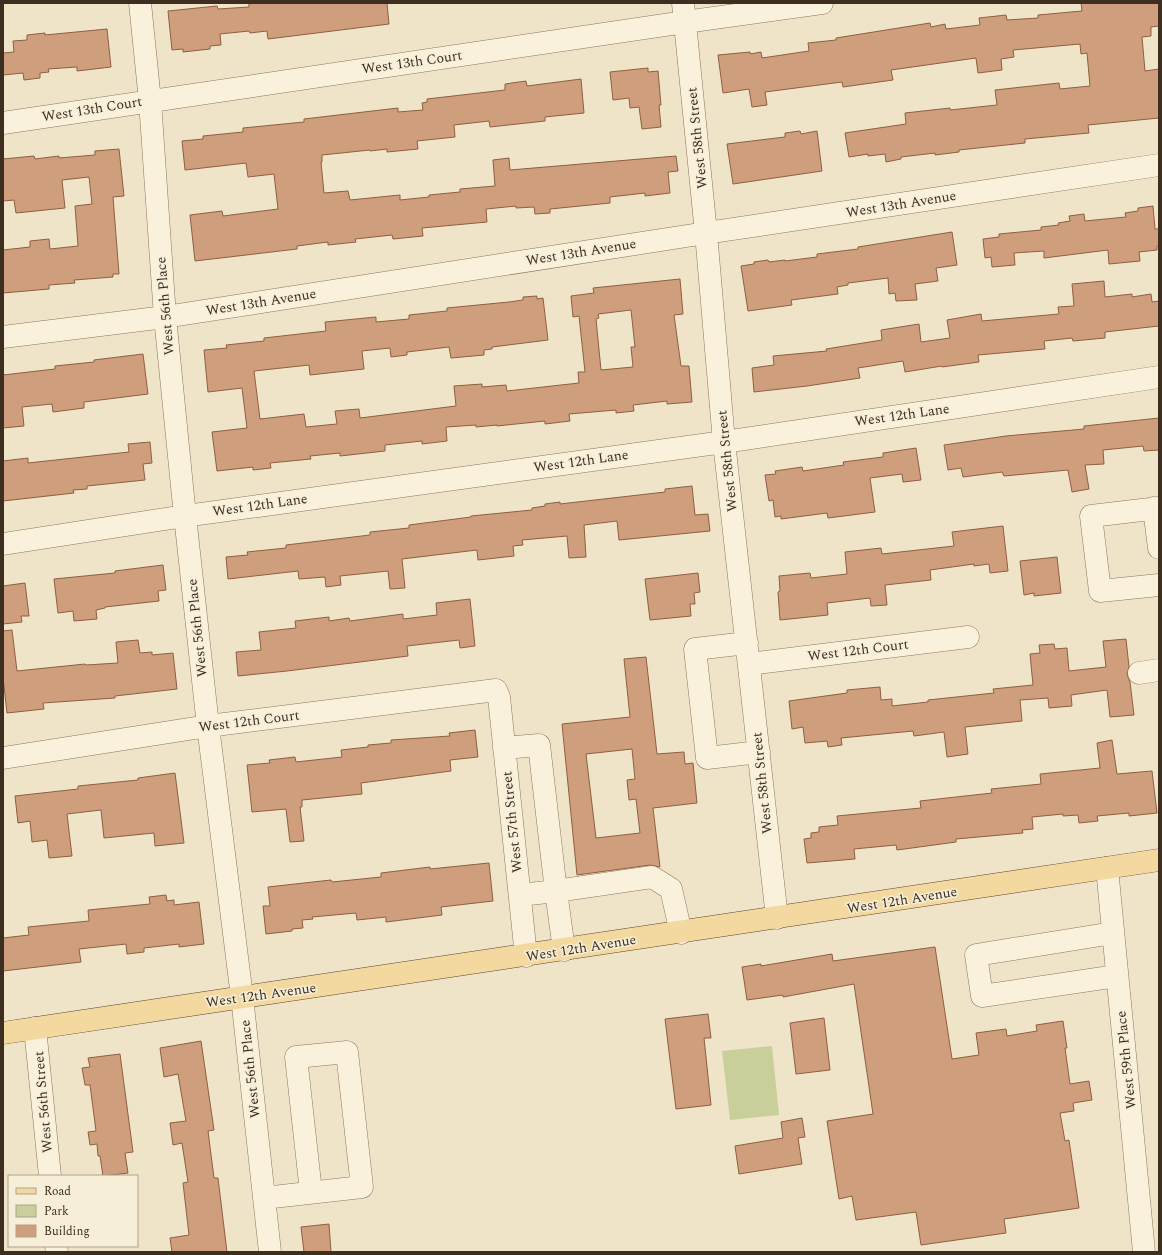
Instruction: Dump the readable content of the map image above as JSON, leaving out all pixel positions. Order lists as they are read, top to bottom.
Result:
{
  "streets": {
    "main road": ["West 12th Avenue"],
    "street": [
      "West 13th Court",
      "West 58th Street",
      "West 13th Avenue",
      "West 56th Place",
      "West 12th Lane",
      "West 12th Court",
      "West 57th Street",
      "West 59th Place",
      "West 56th Street"
    ]
  },
  "crossings": [
    ["West 13th Court", "West 58th Street"],
    ["West 13th Court", "West 56th Place"],
    ["West 58th Street", "West 13th Avenue"],
    ["West 58th Street", "West 12th Lane"],
    ["West 58th Street", "West 12th Court"],
    ["West 58th Street", "West 12th Avenue"],
    ["West 13th Avenue", "West 56th Place"],
    ["West 56th Place", "West 12th Lane"],
    ["West 56th Place", "West 12th Court"],
    ["West 56th Place", "West 12th Avenue"],
    ["West 12th Court", "West 57th Street"],
    ["West 57th Street", "West 12th Avenue"],
    ["West 12th Avenue", "West 59th Place"],
    ["West 12th Avenue", "West 56th Street"]
  ],
  "legend": ["Road", "Park", "Building"]
}
